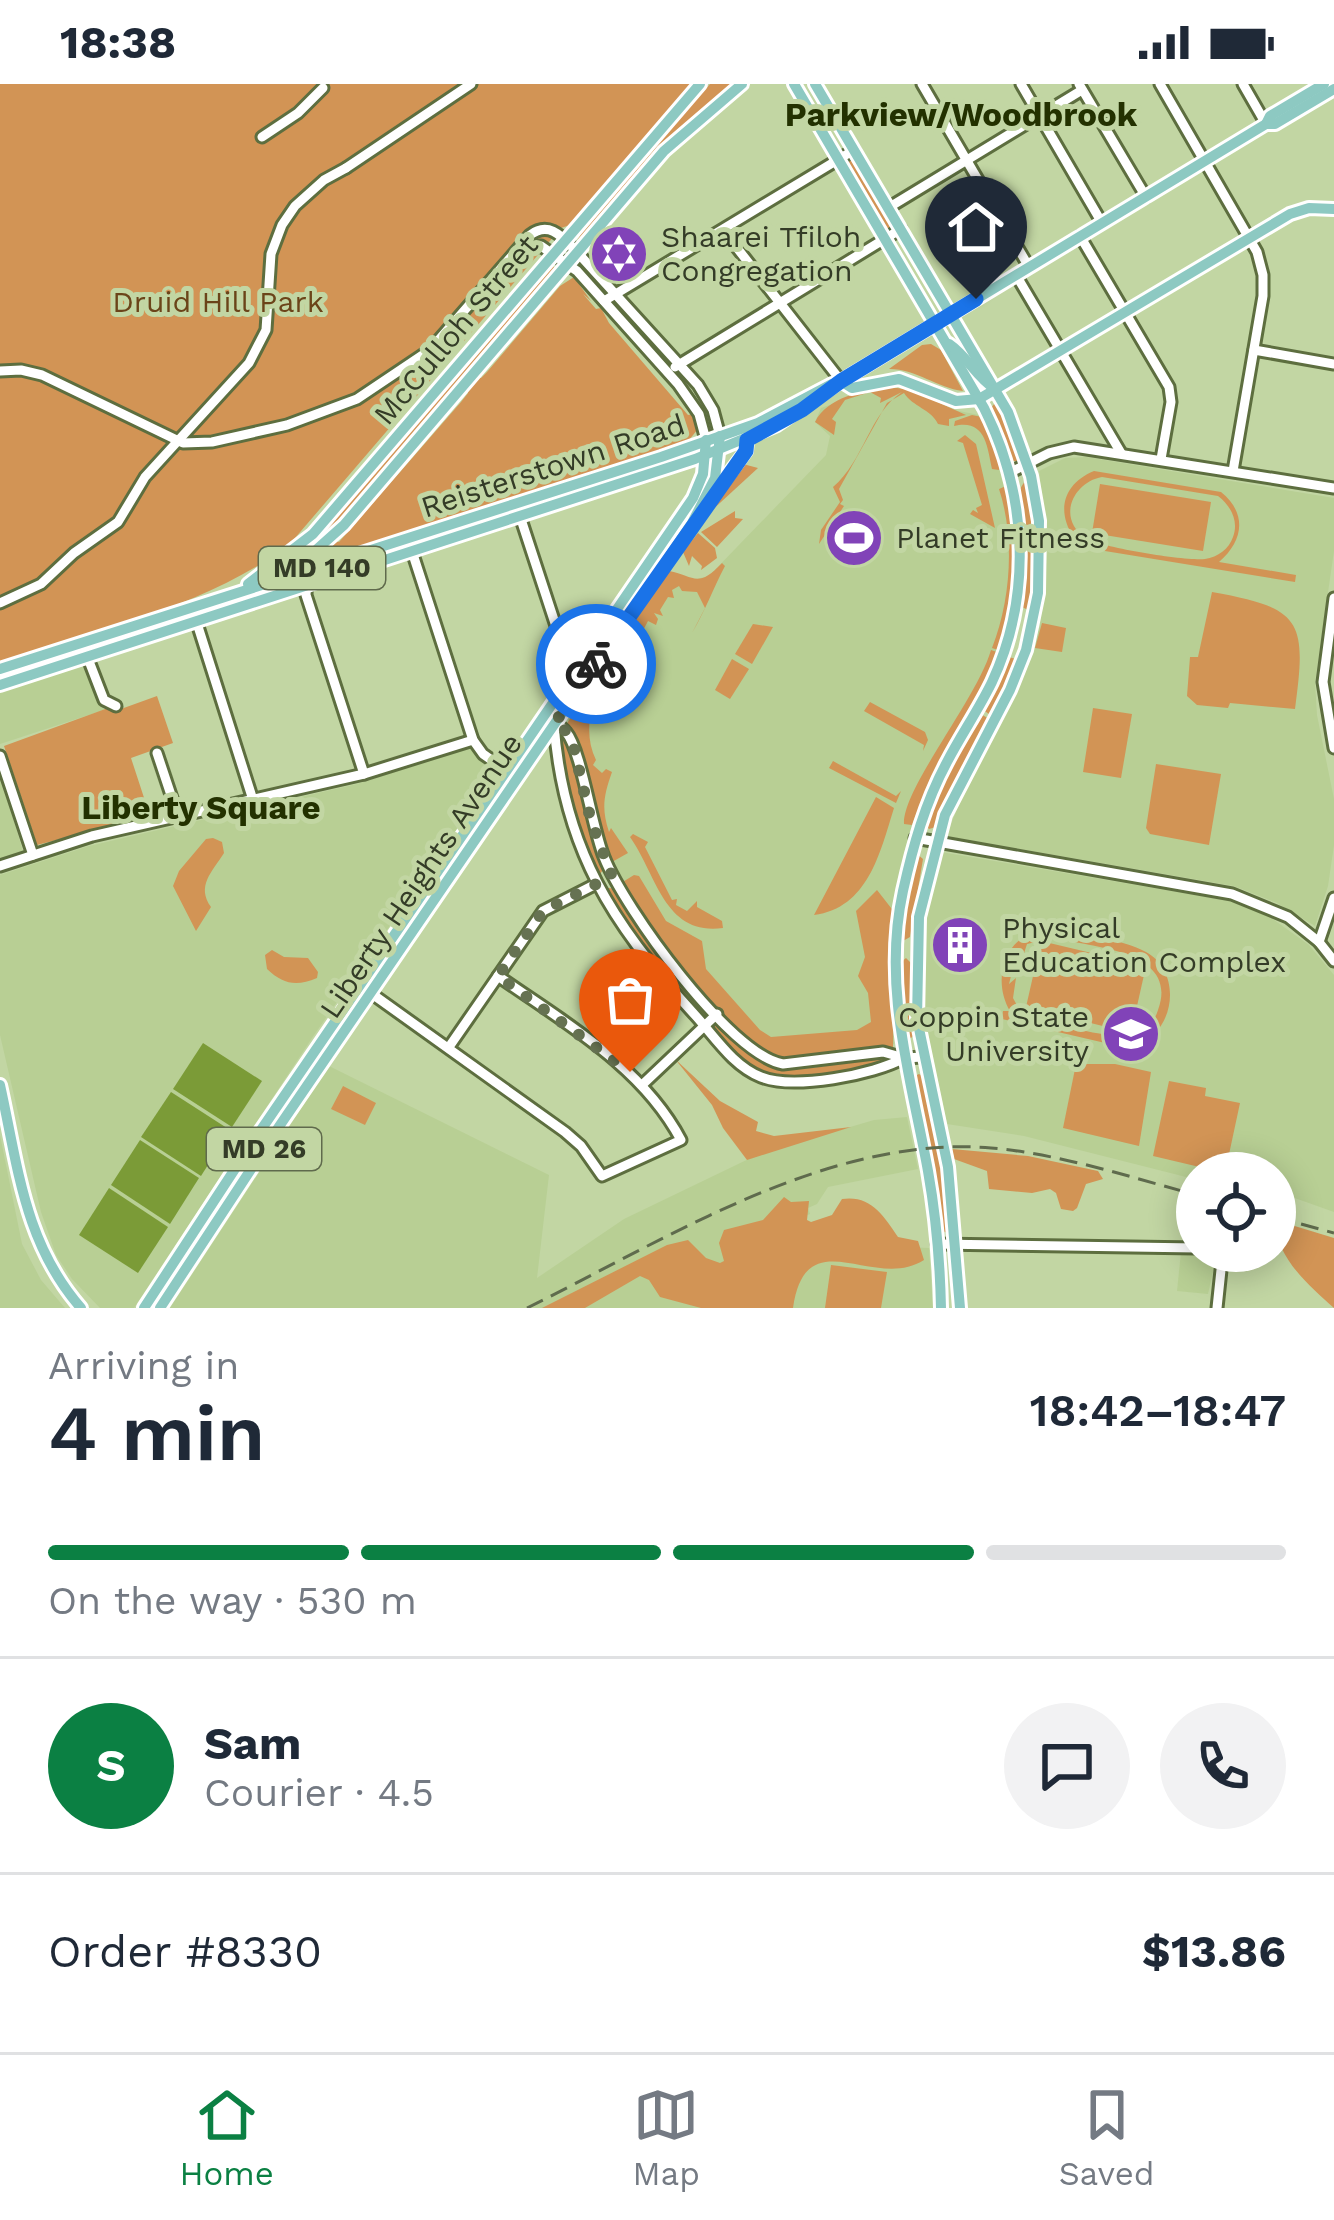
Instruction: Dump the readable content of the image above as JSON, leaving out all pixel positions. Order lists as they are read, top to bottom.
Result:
{
  "streets": {
    "main road": [
      "McCulloh Street",
      "Reisterstown Road",
      "MD 140",
      "Liberty Heights Avenue",
      "MD 26"
    ]
  },
  "crossings": [
    ["McCulloh Street", "Reisterstown Road"],
    ["McCulloh Street", "Liberty Heights Avenue"],
    ["Reisterstown Road", "MD 140"],
    ["Reisterstown Road", "Liberty Heights Avenue"]
  ],
  "districts": ["Parkview/Woodbrook", "Liberty Square"],
  "parks": ["Druid Hill Park"],
  "places": {
    "synagogue": ["Shaarei Tfiloh Congregation"],
    "sports": ["Planet Fitness"],
    "building": ["Physical Education Complex"],
    "school or university": ["Coppin State University"]
  },
  "page": {
    "status": "18:38",
    "heading": ["4 min", "Arriving in", "18:42–18:47"],
    "panel": [
      "Sam",
      "Courier · 4.5",
      "Order #8330",
      "$13.86"
    ],
    "bar": "On the way · 530 m",
    "round": "S",
    "tabs": ["Home", "Map", "Saved"]
  }
}
